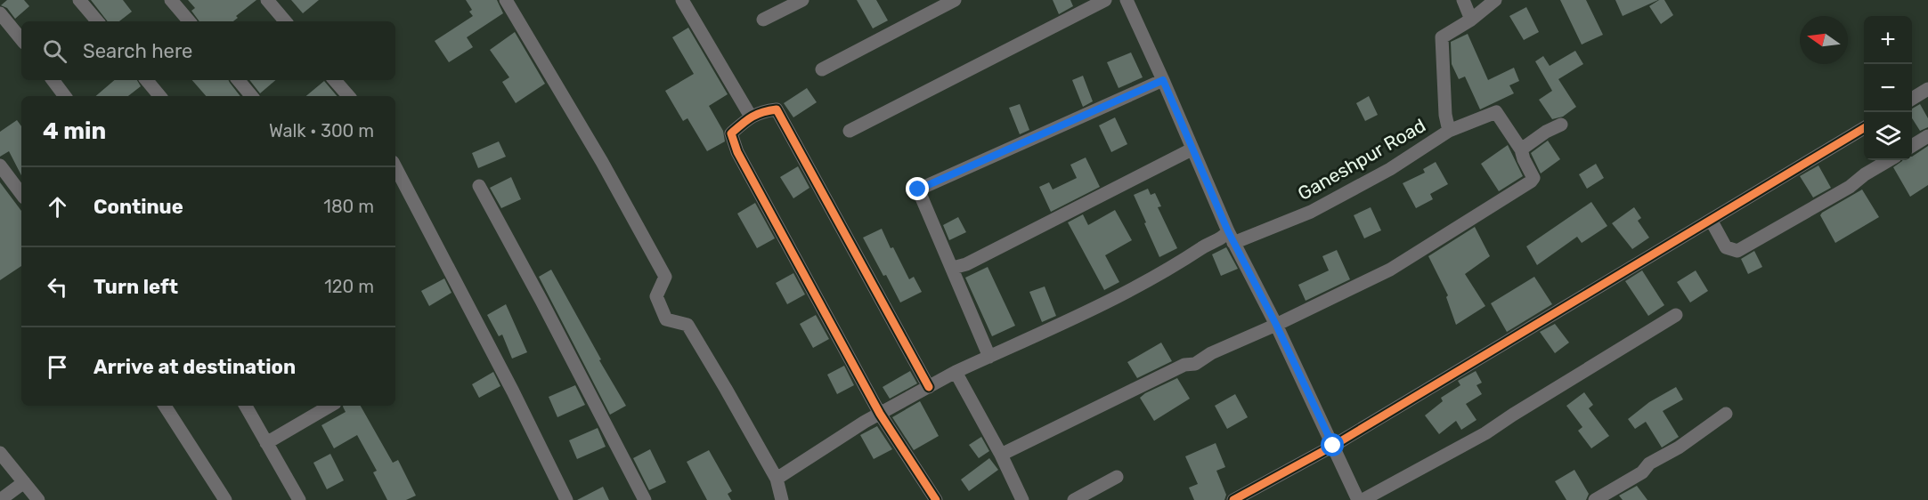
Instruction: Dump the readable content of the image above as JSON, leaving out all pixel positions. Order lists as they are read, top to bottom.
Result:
{
  "streets": {
    "street": ["Ganeshpur Road"]
  },
  "north": "left",
  "page": {
    "map_buttons": ["+", "−"],
    "search": "Search here",
    "heading": ["4 min", "Walk · 300 m"],
    "list": [
      ["Continue", "180 m"],
      ["Turn left", "120 m"],
      "Arrive at destination"
    ]
  }
}
